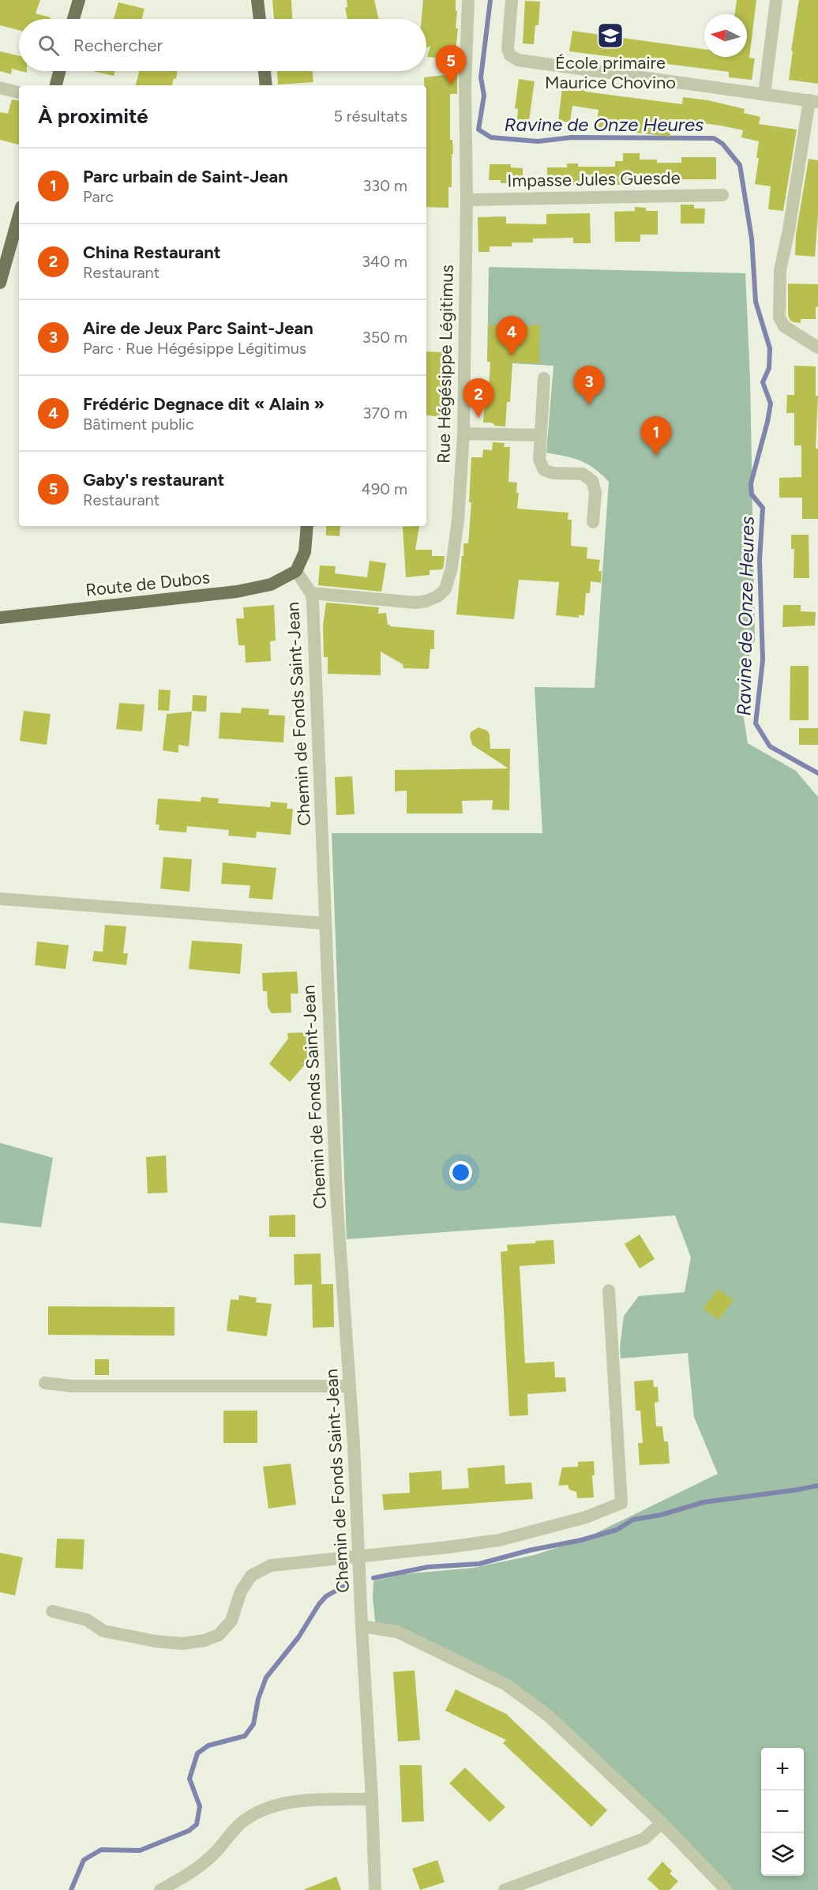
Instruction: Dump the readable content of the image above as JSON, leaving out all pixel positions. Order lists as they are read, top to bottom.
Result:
{
  "streets": {
    "main road": ["Route de Dubos"],
    "street": ["Impasse Jules Guesde", "Rue Hégésippe Légitimus", "Chemin de Fonds Saint-Jean"]
  },
  "crossings": [
    ["Impasse Jules Guesde", "Rue Hégésippe Légitimus"],
    ["Rue Hégésippe Légitimus", "Chemin de Fonds Saint-Jean"],
    ["Route de Dubos", "Chemin de Fonds Saint-Jean"]
  ],
  "water": ["Ravine de Onze Heures"],
  "places": {
    "school or university": ["École primaire Maurice Chovino"]
  },
  "north": "left",
  "page": {
    "search": "Rechercher",
    "pins": [
      "5",
      "4",
      "3",
      "2",
      "1"
    ],
    "heading": ["À proximité", "5 résultats"],
    "list": [
      {
        "mark": "1",
        "name": "Parc urbain de Saint-Jean",
        "note": "Parc",
        "value": "330 m"
      },
      {
        "mark": "2",
        "name": "China Restaurant",
        "note": "Restaurant",
        "value": "340 m"
      },
      {
        "mark": "3",
        "name": "Aire de Jeux Parc Saint-Jean",
        "note": "Parc · Rue Hégésippe Légitimus",
        "value": "350 m"
      },
      {
        "mark": "4",
        "name": "Frédéric Degnace dit « Alain »",
        "note": "Bâtiment public",
        "value": "370 m"
      },
      {
        "mark": "5",
        "name": "Gaby's restaurant",
        "note": "Restaurant",
        "value": "490 m"
      }
    ],
    "map_buttons": ["+", "−"]
  }
}
